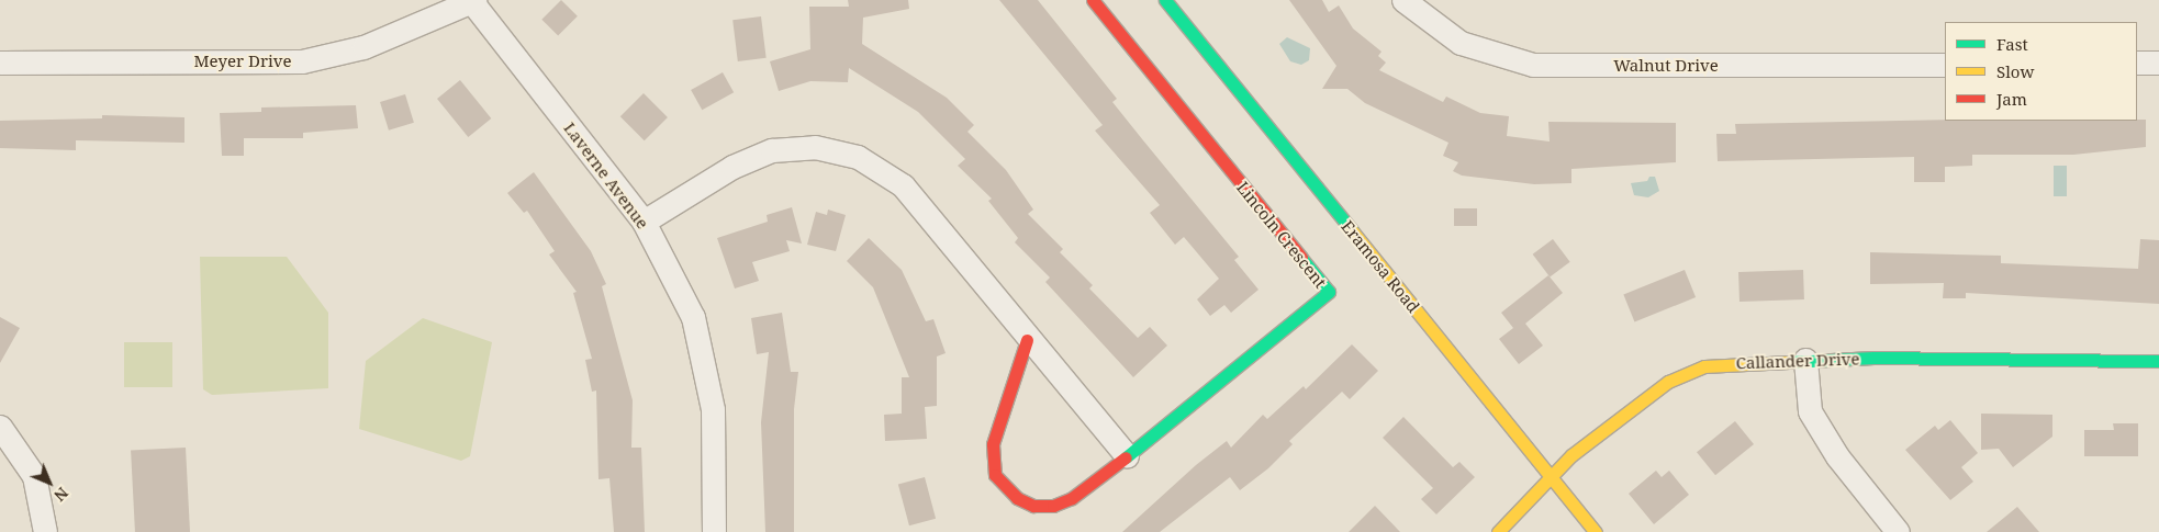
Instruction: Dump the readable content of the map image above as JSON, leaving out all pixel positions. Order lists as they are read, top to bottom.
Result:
{
  "streets": {
    "street": [
      "Meyer Drive",
      "Walnut Drive",
      "Laverne Avenue",
      "Lincoln Crescent",
      "Eramosa Road",
      "Callander Drive"
    ]
  },
  "crossings": [
    ["Meyer Drive", "Laverne Avenue"],
    ["Eramosa Road", "Callander Drive"]
  ],
  "legend": ["Fast", "Slow", "Jam"],
  "north": "bottom right"
}
